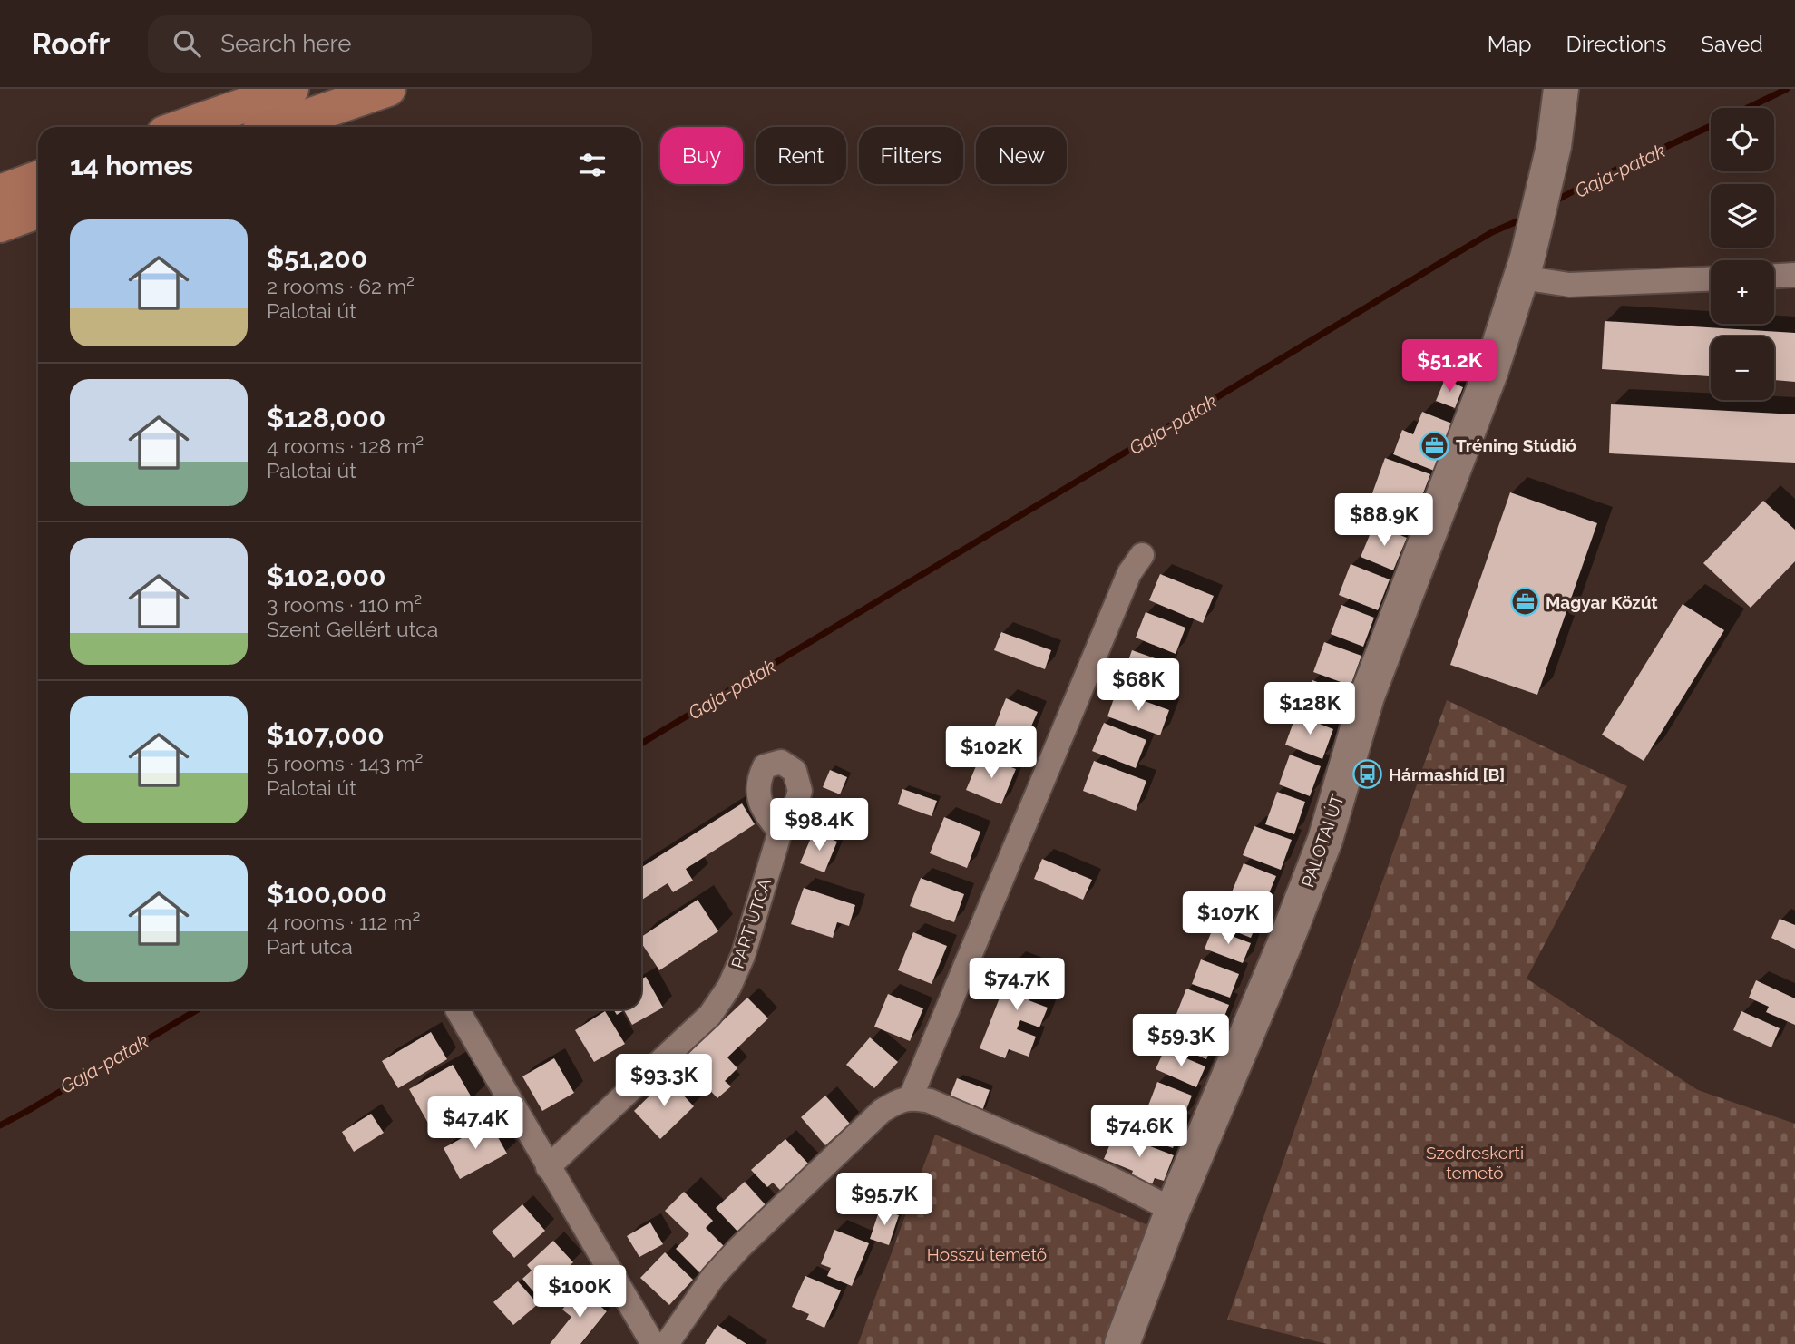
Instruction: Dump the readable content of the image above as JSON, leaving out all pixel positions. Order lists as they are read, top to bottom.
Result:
{
  "streets": {
    "main road": ["PALOTAI ÚT"],
    "street": ["PART UTCA"]
  },
  "water": ["Gaja-patak"],
  "parks": ["Szedreskerti temető", "Hosszú temető"],
  "places": {
    "office": ["Tréning Stúdió", "Magyar Közút"],
    "bus stop": ["Hármashíd [B]"]
  },
  "page": {
    "header": "Roofr",
    "search": "Search here",
    "nav": ["Map", "Directions", "Saved"],
    "map_buttons": ["+", "−"],
    "chip": [
      "Buy",
      "Rent",
      "Filters",
      "New"
    ],
    "heading": "14 homes",
    "list": [
      {
        "name": "$51,200",
        "note": "2 rooms · 62 m² · Palotai út"
      },
      {
        "name": "$128,000",
        "note": "4 rooms · 128 m² · Palotai út"
      },
      {
        "name": "$102,000",
        "note": "3 rooms · 110 m² · Szent Gellért utca"
      },
      {
        "name": "$107,000",
        "note": "5 rooms · 143 m² · Palotai út"
      },
      {
        "name": "$100,000",
        "note": "4 rooms · 112 m² · Part utca"
      }
    ],
    "price": [
      "$51.2K",
      "$88.9K",
      "$68K",
      "$128K",
      "$102K",
      "$98.4K",
      "$107K",
      "$74.7K",
      "$59.3K",
      "$93.3K",
      "$47.4K",
      "$74.6K",
      "$95.7K",
      "$100K"
    ]
  }
}
